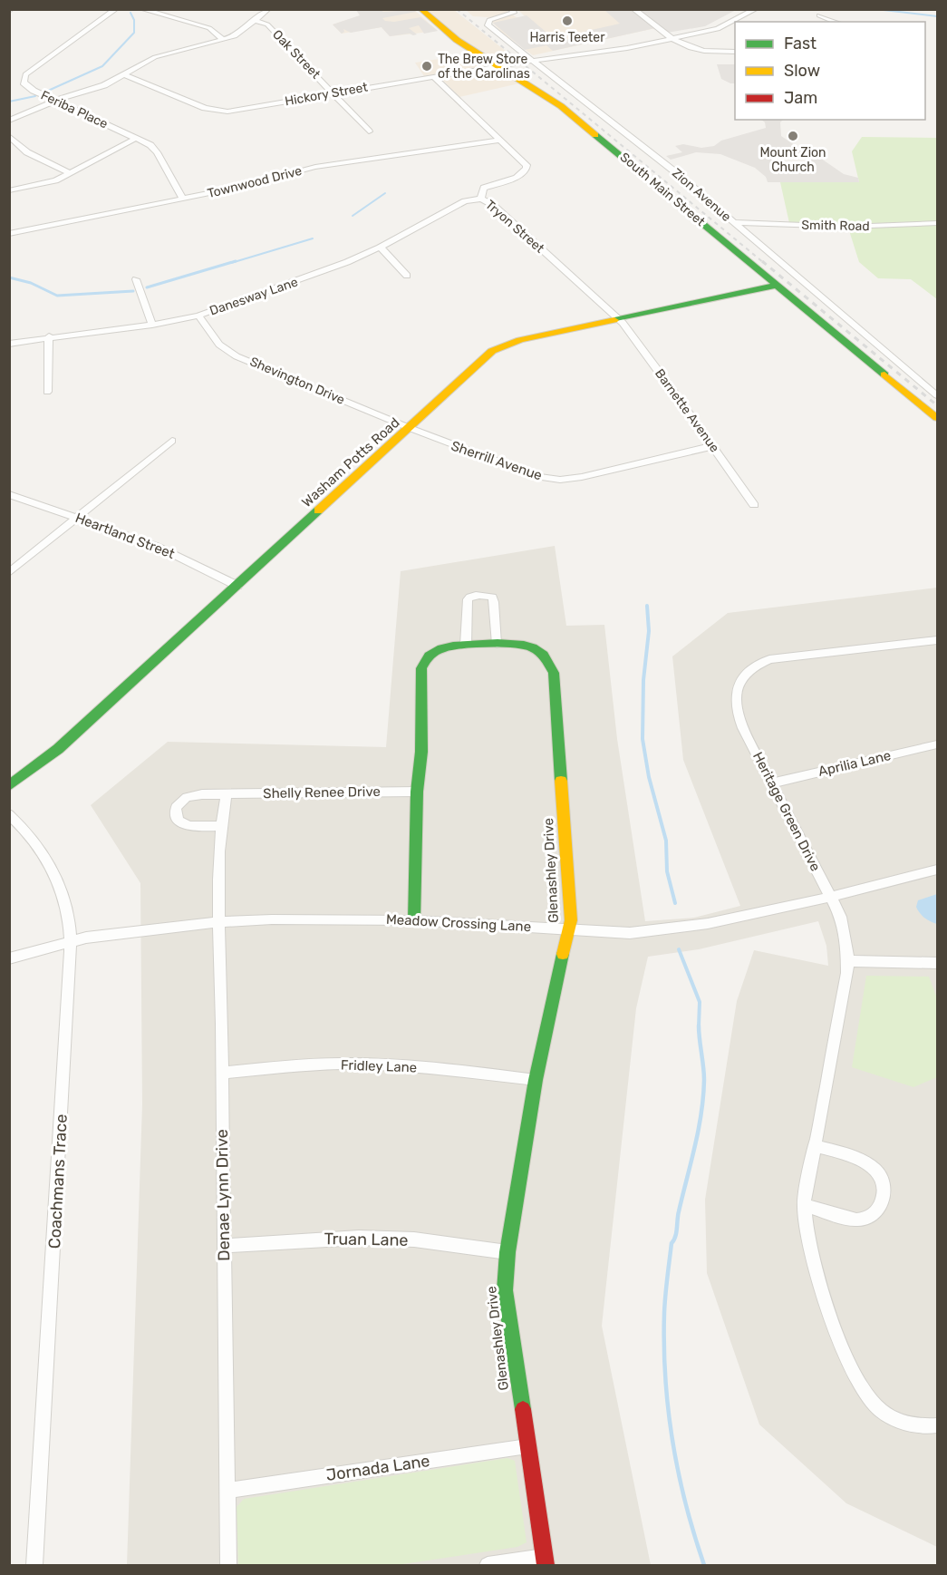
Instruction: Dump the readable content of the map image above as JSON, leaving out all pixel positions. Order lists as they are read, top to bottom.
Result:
{
  "streets": {
    "street": [
      "Oak Street",
      "Hickory Street",
      "Feriba Place",
      "Townwood Drive",
      "South Main Street",
      "Zion Avenue",
      "Smith Road",
      "Tryon Street",
      "Danesway Lane",
      "Shevington Drive",
      "Barnette Avenue",
      "Sherrill Avenue",
      "Washam Potts Road",
      "Heartland Street",
      "Aprilia Lane",
      "Shelly Renee Drive",
      "Heritage Green Drive",
      "Glenashley Drive",
      "Meadow Crossing Lane",
      "Fridley Lane",
      "Coachmans Trace",
      "Denae Lynn Drive",
      "Truan Lane",
      "Jornada Lane"
    ]
  },
  "crossings": [
    ["Oak Street", "Hickory Street"],
    ["Hickory Street", "South Main Street"],
    ["Hickory Street", "Zion Avenue"],
    ["Hickory Street", "Tryon Street"],
    ["Feriba Place", "Townwood Drive"],
    ["Townwood Drive", "Tryon Street"],
    ["South Main Street", "Washam Potts Road"],
    ["Zion Avenue", "Smith Road"],
    ["Tryon Street", "Danesway Lane"],
    ["Tryon Street", "Barnette Avenue"],
    ["Tryon Street", "Washam Potts Road"],
    ["Danesway Lane", "Shevington Drive"],
    ["Shevington Drive", "Sherrill Avenue"],
    ["Shevington Drive", "Washam Potts Road"],
    ["Barnette Avenue", "Sherrill Avenue"],
    ["Barnette Avenue", "Washam Potts Road"],
    ["Sherrill Avenue", "Washam Potts Road"],
    ["Washam Potts Road", "Heartland Street"],
    ["Aprilia Lane", "Heritage Green Drive"],
    ["Shelly Renee Drive", "Glenashley Drive"],
    ["Shelly Renee Drive", "Denae Lynn Drive"],
    ["Heritage Green Drive", "Meadow Crossing Lane"],
    ["Glenashley Drive", "Meadow Crossing Lane"],
    ["Glenashley Drive", "Fridley Lane"],
    ["Glenashley Drive", "Truan Lane"],
    ["Glenashley Drive", "Jornada Lane"],
    ["Meadow Crossing Lane", "Coachmans Trace"],
    ["Meadow Crossing Lane", "Denae Lynn Drive"],
    ["Fridley Lane", "Denae Lynn Drive"],
    ["Denae Lynn Drive", "Truan Lane"],
    ["Denae Lynn Drive", "Jornada Lane"]
  ],
  "places": ["Harris Teeter", "The Brew Store of the Carolinas", "Mount Zion Church"],
  "legend": ["Fast", "Slow", "Jam"]
}
